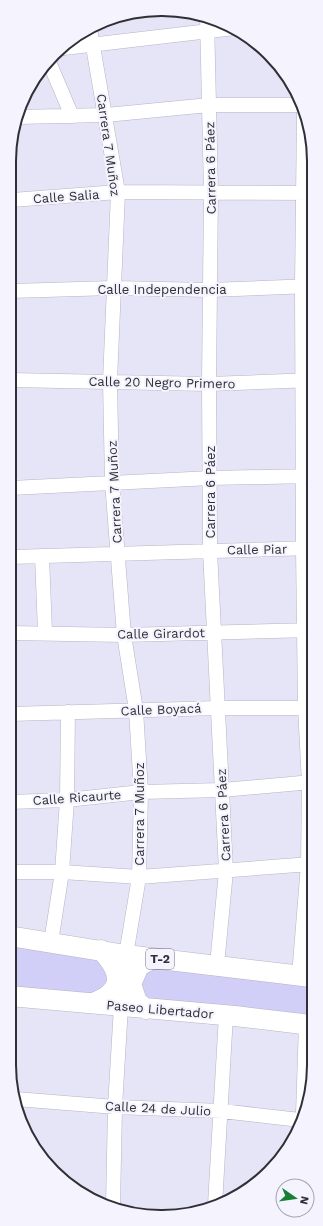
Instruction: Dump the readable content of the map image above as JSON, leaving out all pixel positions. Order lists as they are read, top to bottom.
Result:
{
  "streets": {
    "highway": ["T-2", "Paseo Libertador"],
    "street": [
      "Carrera 7 Muñoz",
      "Carrera 6 Páez",
      "Calle Salia",
      "Calle Independencia",
      "Calle 20 Negro Primero",
      "Calle Piar",
      "Calle Girardot",
      "Calle Boyacá",
      "Calle Ricaurte",
      "Calle 24 de Julio"
    ]
  },
  "crossings": [
    ["Carrera 7 Muñoz", "Calle Salia"],
    ["Carrera 7 Muñoz", "Calle Independencia"],
    ["Carrera 7 Muñoz", "Calle 20 Negro Primero"],
    ["Carrera 7 Muñoz", "Calle Piar"],
    ["Carrera 7 Muñoz", "Calle Girardot"],
    ["Carrera 7 Muñoz", "Calle Boyacá"],
    ["Carrera 7 Muñoz", "Calle Ricaurte"],
    ["Carrera 7 Muñoz", "T-2"],
    ["Carrera 7 Muñoz", "Paseo Libertador"],
    ["Carrera 7 Muñoz", "Calle 24 de Julio"],
    ["Carrera 6 Páez", "Calle Salia"],
    ["Carrera 6 Páez", "Calle Independencia"],
    ["Carrera 6 Páez", "Calle 20 Negro Primero"],
    ["Carrera 6 Páez", "Calle Piar"],
    ["Carrera 6 Páez", "Calle Girardot"],
    ["Carrera 6 Páez", "Calle Boyacá"],
    ["Carrera 6 Páez", "Calle Ricaurte"],
    ["Carrera 6 Páez", "T-2"]
  ],
  "north": "right"
}
